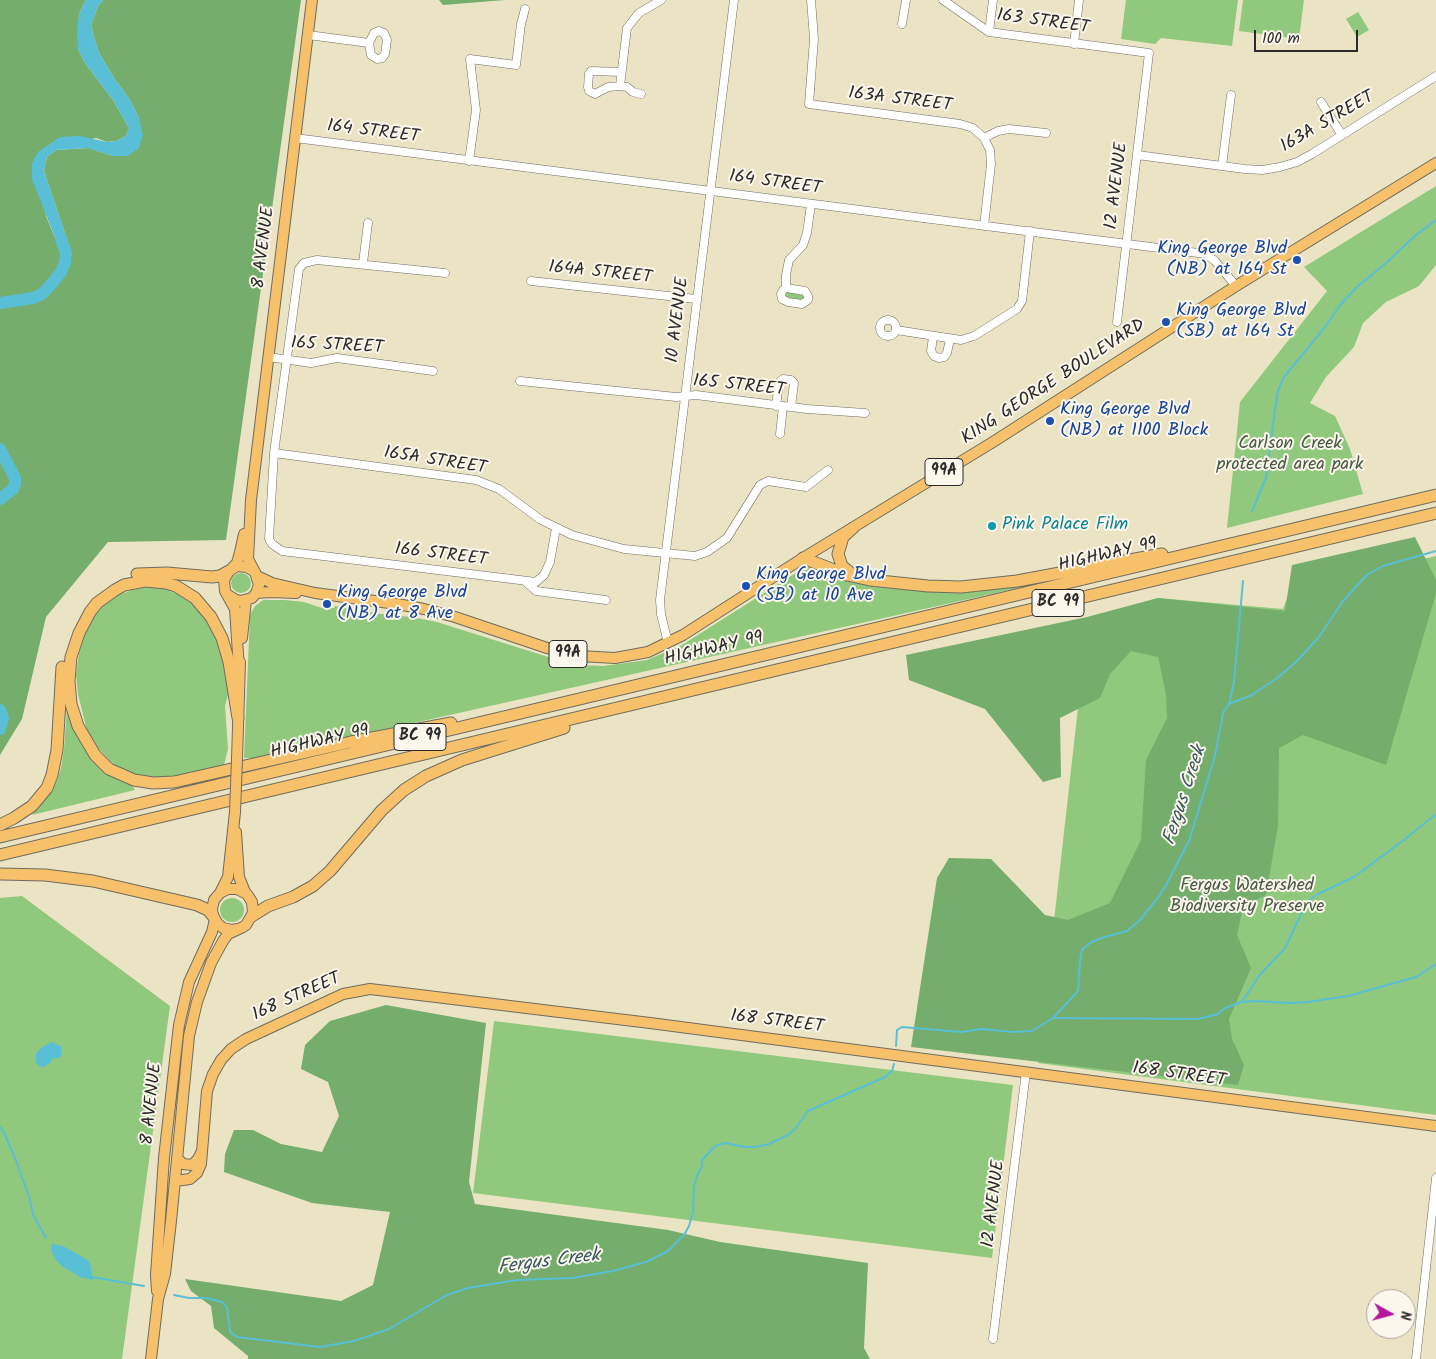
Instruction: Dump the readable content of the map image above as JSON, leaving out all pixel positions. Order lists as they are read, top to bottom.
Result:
{
  "streets": {
    "highway": ["HIGHWAY 99", "BC 99"],
    "main road": [
      "8 AVENUE",
      "KING GEORGE BOULEVARD",
      "99A",
      "168 STREET"
    ],
    "street": [
      "163 STREET",
      "163A STREET",
      "164 STREET",
      "12 AVENUE",
      "164A STREET",
      "10 AVENUE",
      "165 STREET",
      "165A STREET",
      "166 STREET"
    ]
  },
  "crossings": [
    ["163 STREET", "12 AVENUE"],
    ["163A STREET", "12 AVENUE"],
    ["164 STREET", "12 AVENUE"],
    ["164 STREET", "8 AVENUE"],
    ["164 STREET", "10 AVENUE"],
    ["164 STREET", "KING GEORGE BOULEVARD"],
    ["12 AVENUE", "168 STREET"],
    ["8 AVENUE", "165 STREET"],
    ["8 AVENUE", "KING GEORGE BOULEVARD"],
    ["8 AVENUE", "168 STREET"],
    ["164A STREET", "10 AVENUE"],
    ["10 AVENUE", "165 STREET"],
    ["10 AVENUE", "KING GEORGE BOULEVARD"],
    ["10 AVENUE", "165A STREET"],
    ["165A STREET", "166 STREET"]
  ],
  "water": ["Fergus Creek"],
  "parks": ["Carlson Creek protected area park", "Fergus Watershed Biodiversity Preserve"],
  "places": [
    "King George Blvd (NB) at 164 St",
    "King George Blvd (SB) at 164 St",
    "King George Blvd (NB) at 1100 Block",
    "Pink Palace Film",
    "King George Blvd (SB) at 10 Ave",
    "King George Blvd (NB) at 8 Ave"
  ],
  "scale_bar": "100 m",
  "north": "right"
}
